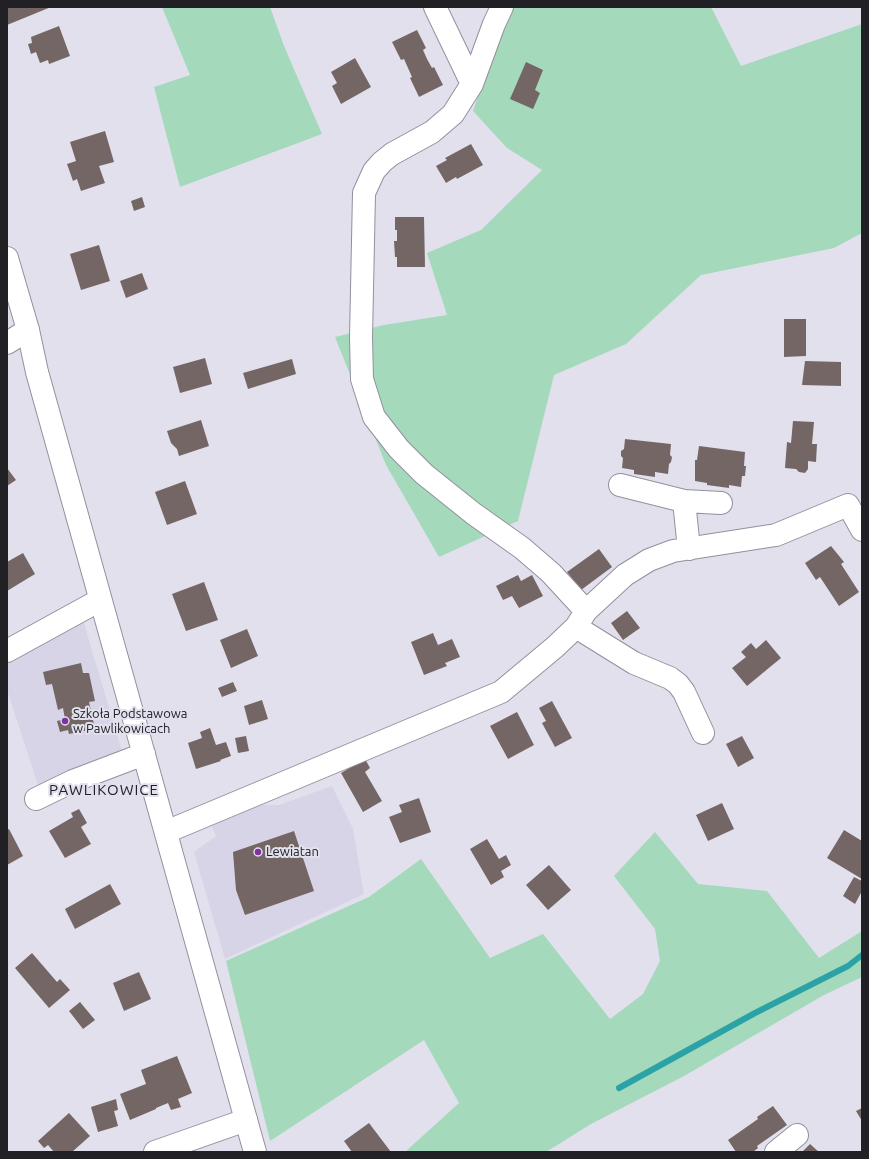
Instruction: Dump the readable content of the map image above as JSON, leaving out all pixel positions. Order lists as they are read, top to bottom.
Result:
{
  "districts": ["PAWLIKOWICE"],
  "places": ["Szkoła Podstawowa w Pawlikowicach", "Lewiatan"]
}
